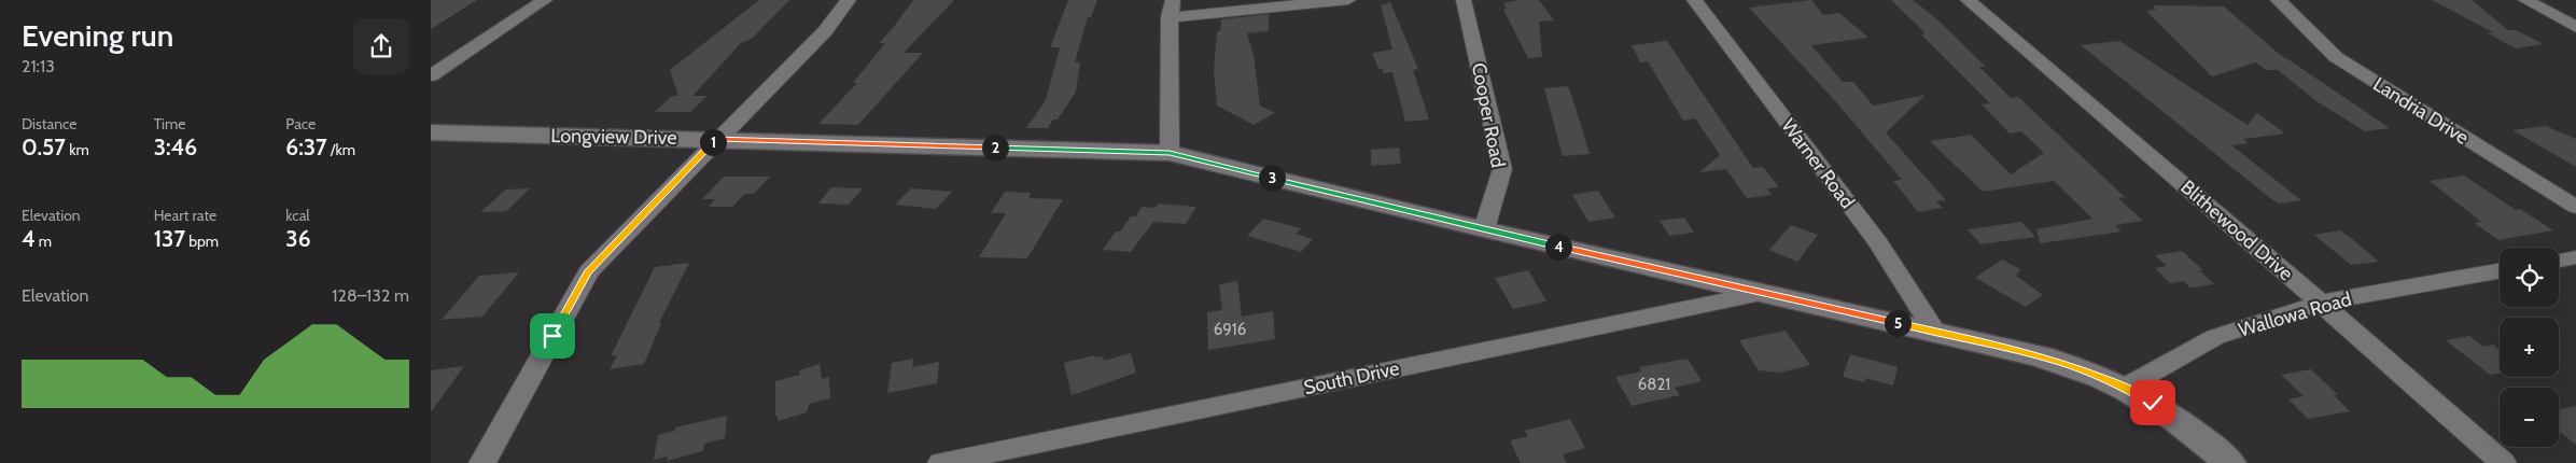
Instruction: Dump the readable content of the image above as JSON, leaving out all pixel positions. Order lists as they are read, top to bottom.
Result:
{
  "streets": {
    "street": [
      "Landria Drive",
      "Cooper Road",
      "Longview Drive",
      "Warner Road",
      "Blithewood Drive",
      "Wallowa Road",
      "South Drive"
    ]
  },
  "crossings": [
    ["Cooper Road", "Longview Drive"],
    ["Longview Drive", "Warner Road"],
    ["Longview Drive", "Wallowa Road"],
    ["Longview Drive", "South Drive"],
    ["Blithewood Drive", "Wallowa Road"]
  ],
  "house_numbers": ["6916", "6821"],
  "page": {
    "heading": ["Evening run", "21:13"],
    "stats": [
      ["Distance", "0.57 km"],
      ["Time", "3:46"],
      ["Pace", "6:37 /km"],
      ["Elevation", "4 m"],
      ["Heart rate", "137 bpm"],
      ["kcal", "36"]
    ],
    "pins": [
      "1",
      "2",
      "3",
      "4",
      "5"
    ],
    "map_buttons": ["+", "−"],
    "chart": ["Elevation", "128–132 m"]
  }
}
